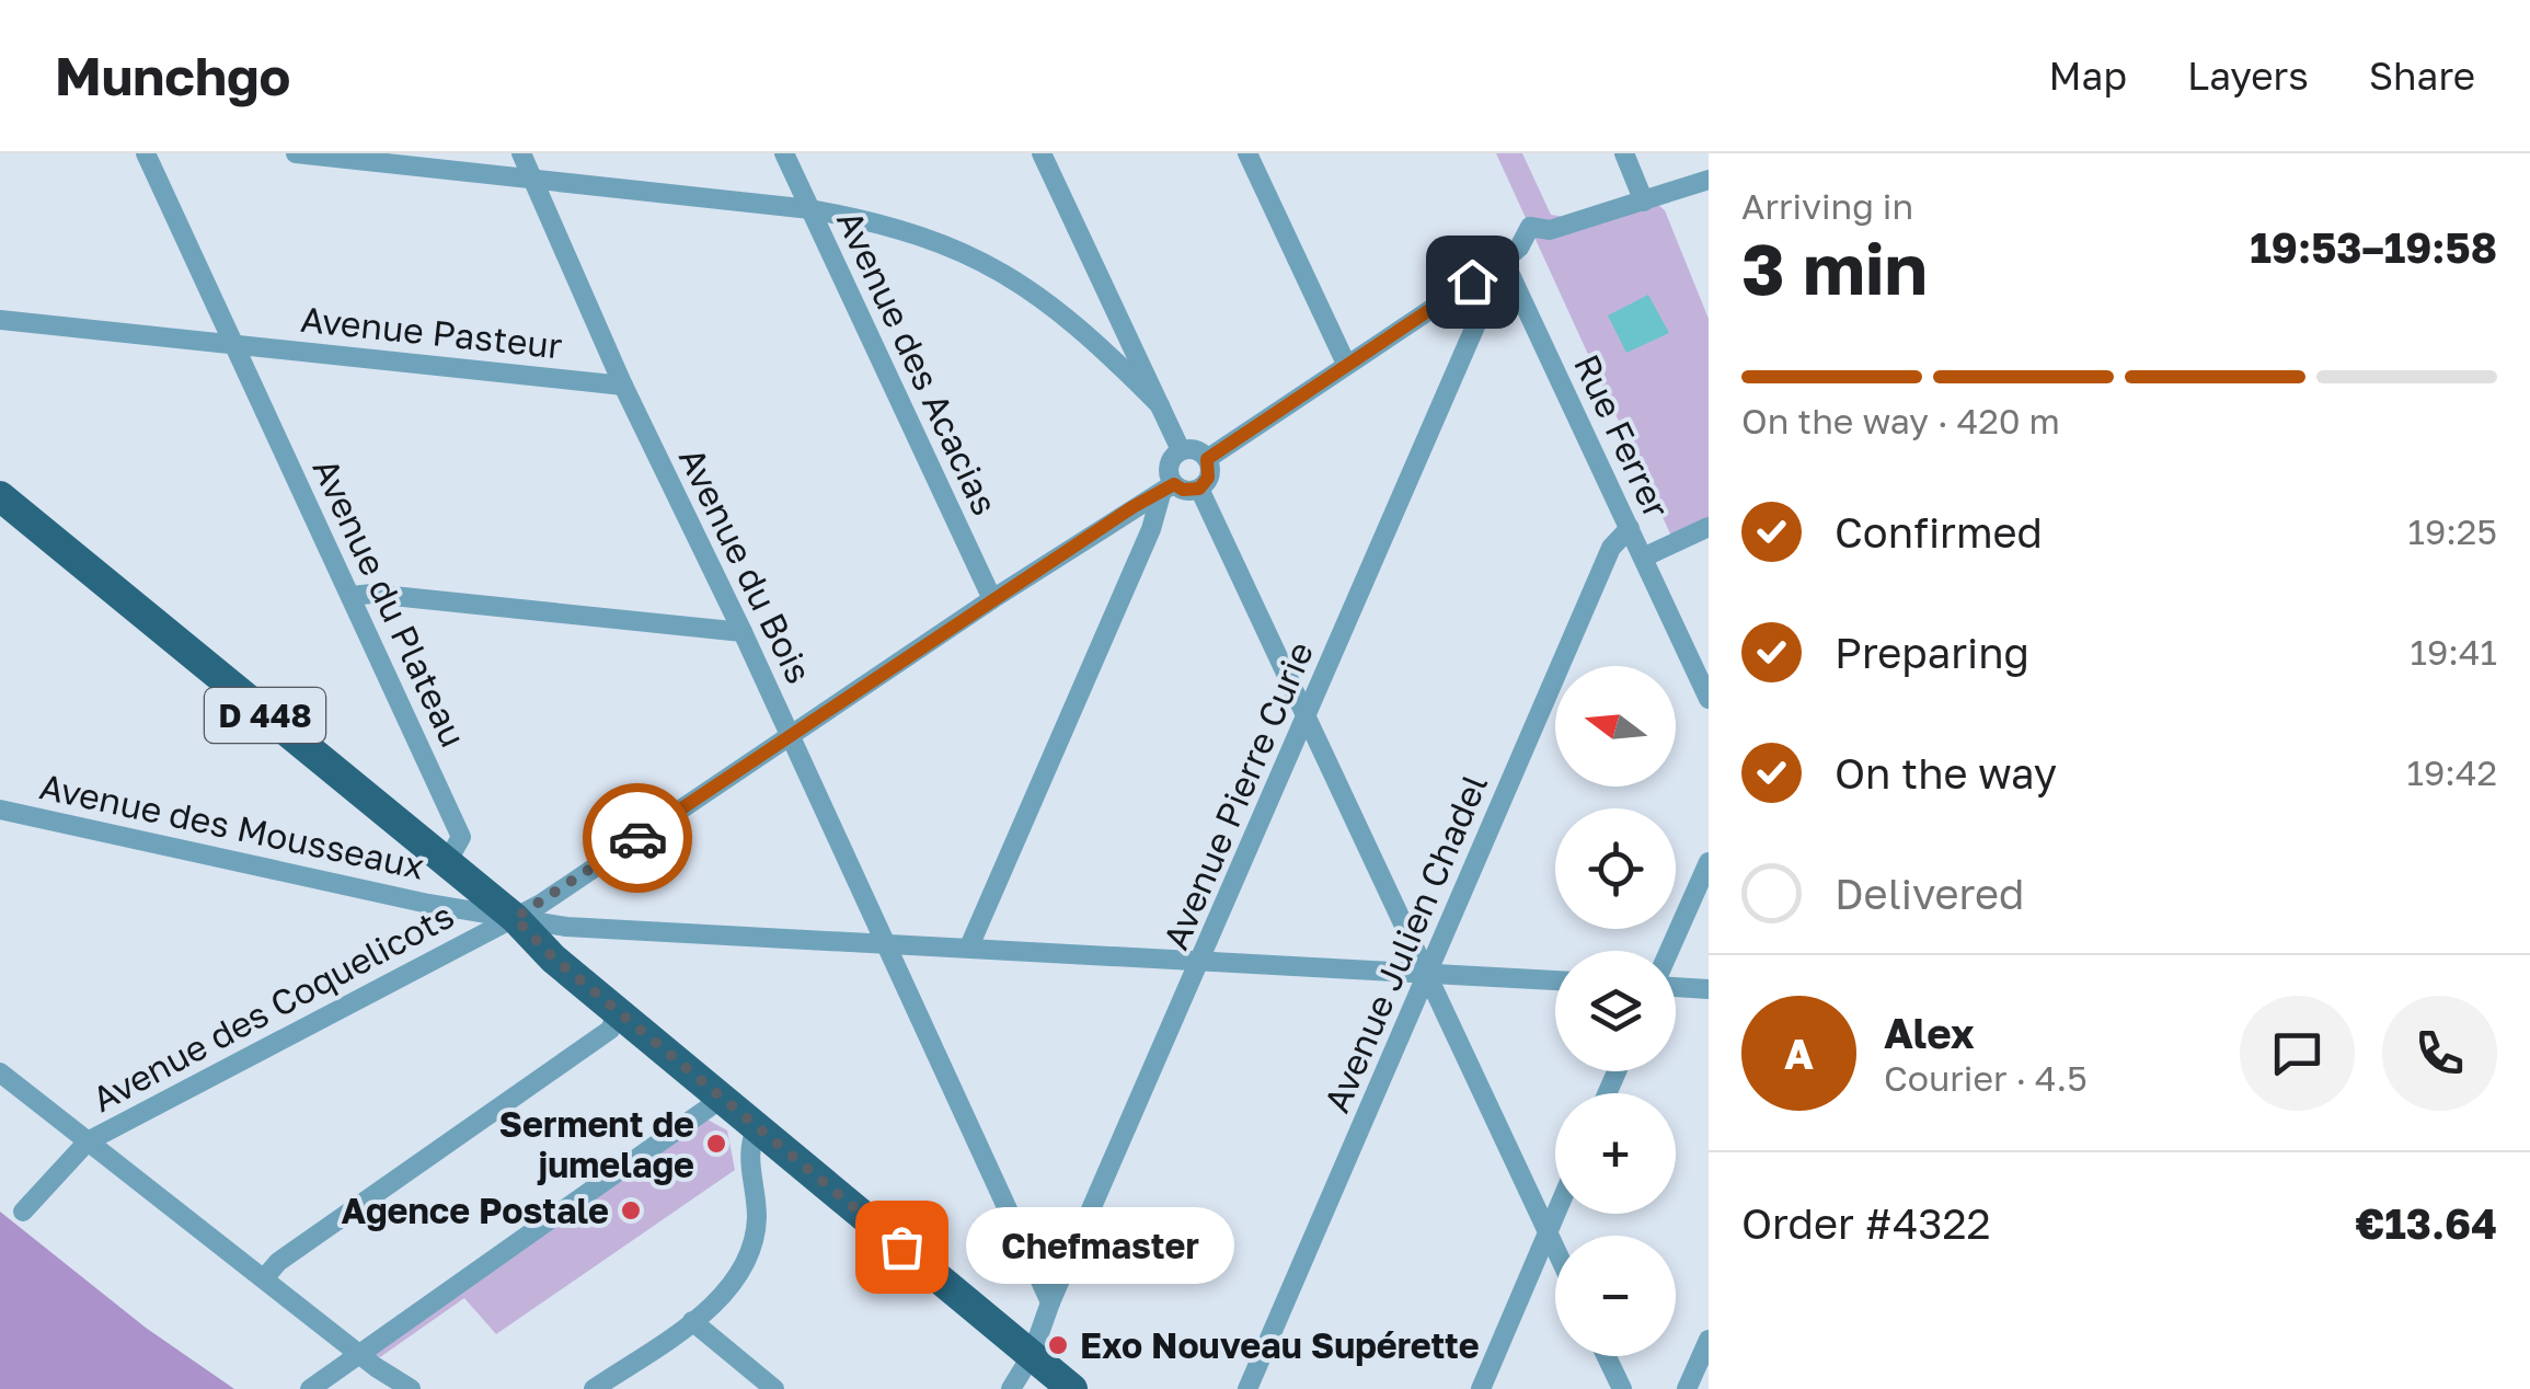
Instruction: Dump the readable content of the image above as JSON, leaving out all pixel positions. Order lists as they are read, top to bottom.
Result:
{
  "streets": {
    "main road": ["D 448"],
    "street": [
      "Avenue Pasteur",
      "Avenue des Acacias",
      "Rue Ferrer",
      "Avenue du Bois",
      "Avenue du Plateau",
      "Avenue Pierre Curie",
      "Avenue des Mousseaux",
      "Avenue Julien Chadel",
      "Avenue des Coquelicots"
    ]
  },
  "crossings": [
    ["Avenue Pasteur", "Avenue du Bois"],
    ["Avenue Pasteur", "Avenue du Plateau"],
    ["Avenue des Acacias", "Avenue des Coquelicots"],
    ["Rue Ferrer", "Avenue Pierre Curie"],
    ["Rue Ferrer", "Avenue Julien Chadel"],
    ["Avenue du Bois", "Avenue Pierre Curie"],
    ["Avenue du Bois", "Avenue des Mousseaux"],
    ["Avenue du Bois", "Avenue des Coquelicots"],
    ["Avenue du Plateau", "D 448"],
    ["D 448", "Avenue Pierre Curie"],
    ["D 448", "Avenue des Mousseaux"],
    ["D 448", "Avenue des Coquelicots"],
    ["Avenue Pierre Curie", "Avenue des Mousseaux"],
    ["Avenue des Mousseaux", "Avenue Julien Chadel"],
    ["Avenue des Mousseaux", "Avenue des Coquelicots"]
  ],
  "places": [
    "Serment de jumelage",
    "Agence Postale",
    "Chefmaster",
    "Exo Nouveau Supérette"
  ],
  "north": "left",
  "page": {
    "header": "Munchgo",
    "nav": ["Map", "Layers", "Share"],
    "heading": ["3 min", "Arriving in", "19:53–19:58"],
    "panel": [
      "Alex",
      "Courier · 4.5",
      "Order #4322",
      "€13.64"
    ],
    "bar": "On the way · 420 m",
    "list": [
      ["Confirmed", "19:25"],
      ["Preparing", "19:41"],
      ["On the way", "19:42"],
      "Delivered"
    ],
    "map_buttons": ["+", "−"],
    "round": "A",
    "bubble": "Chefmaster"
  }
}
